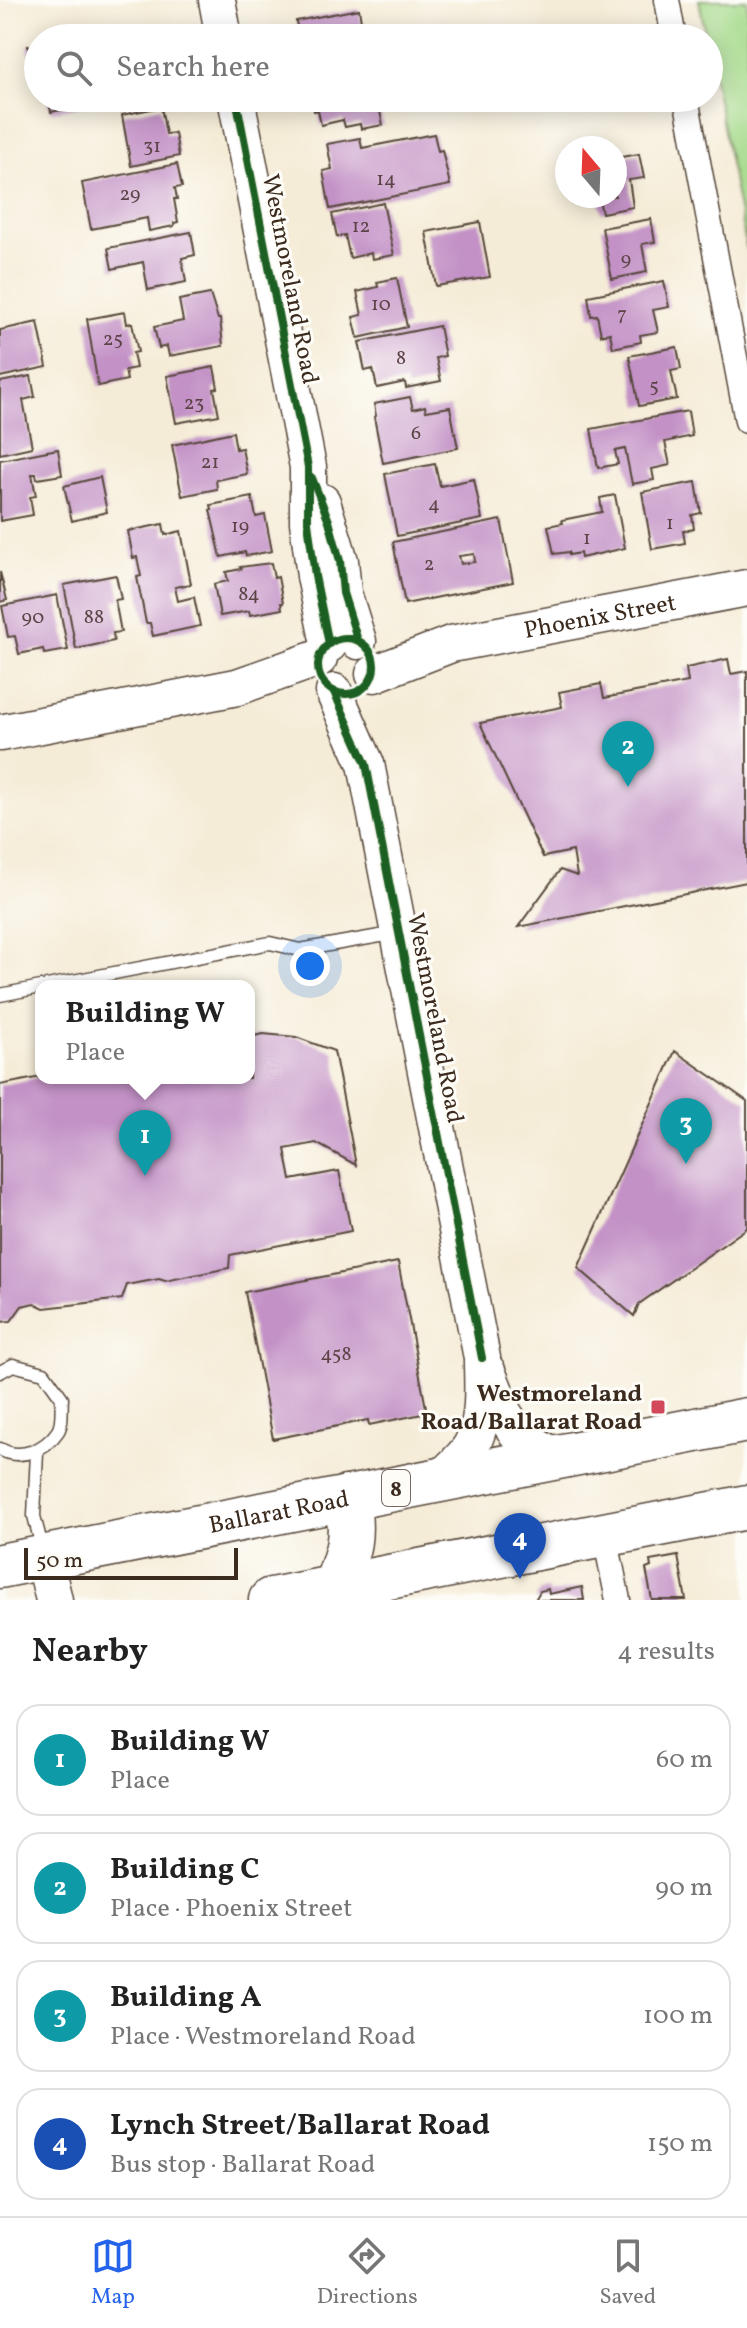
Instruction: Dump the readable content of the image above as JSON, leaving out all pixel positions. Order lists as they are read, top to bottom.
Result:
{
  "streets": {
    "highway": ["8", "Ballarat Road"],
    "street": ["Westmoreland Road", "Phoenix Street"]
  },
  "crossings": [
    ["Westmoreland Road", "Phoenix Street"],
    ["Westmoreland Road", "Ballarat Road"]
  ],
  "places": {
    "transit": ["Westmoreland Road/Ballarat Road"]
  },
  "house_numbers": [
    "31",
    "14",
    "29",
    "12",
    "9",
    "10",
    "7",
    "25",
    "8",
    "5",
    "23",
    "6",
    "21",
    "4",
    "1",
    "19",
    "1",
    "2",
    "84",
    "90",
    "88",
    "458"
  ],
  "scale_bar": "50 m",
  "north": "top",
  "page": {
    "search": "Search here",
    "pins": [
      "2",
      "3",
      "1",
      "4"
    ],
    "popup": ["Building W", "Place"],
    "scale": "50 m",
    "heading": ["Nearby", "4 results"],
    "list": [
      {
        "mark": "1",
        "name": "Building W",
        "note": "Place",
        "value": "60 m"
      },
      {
        "mark": "2",
        "name": "Building C",
        "note": "Place · Phoenix Street",
        "value": "90 m"
      },
      {
        "mark": "3",
        "name": "Building A",
        "note": "Place · Westmoreland Road",
        "value": "100 m"
      },
      {
        "mark": "4",
        "name": "Lynch Street/Ballarat Road",
        "note": "Bus stop · Ballarat Road",
        "value": "150 m"
      }
    ],
    "nav": ["Map", "Directions", "Saved"]
  }
}
